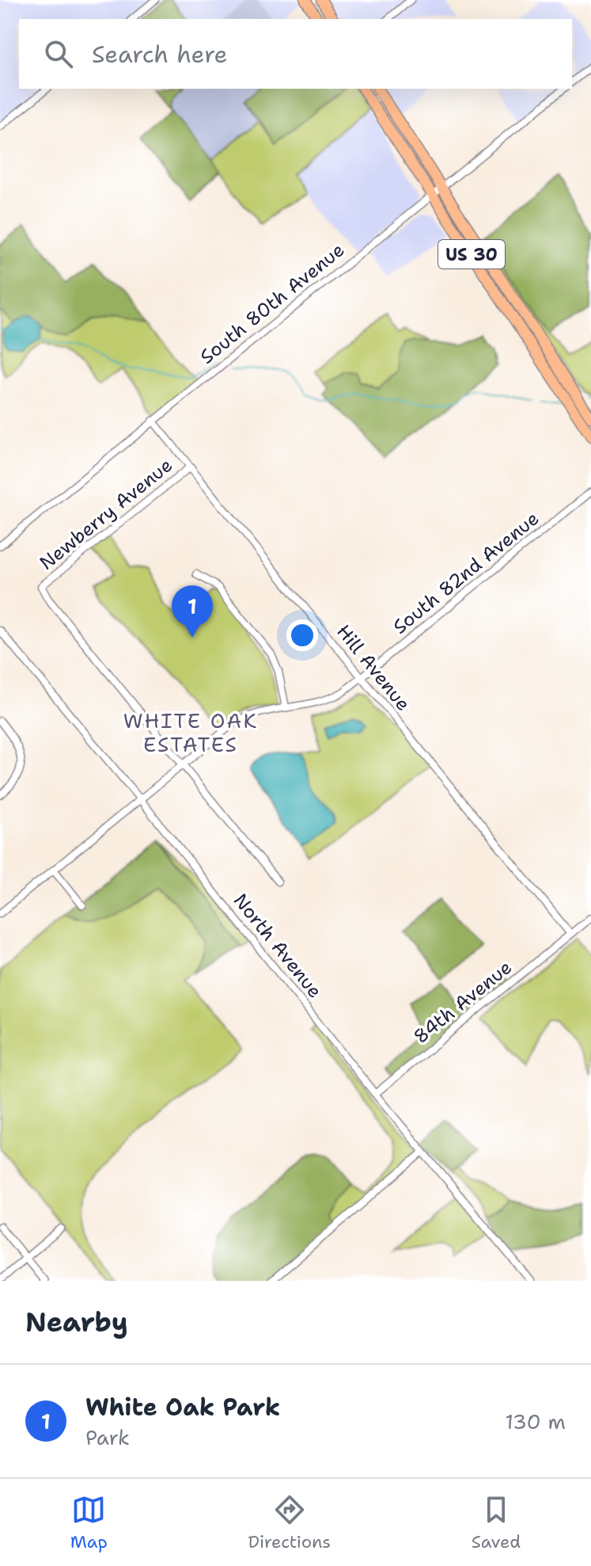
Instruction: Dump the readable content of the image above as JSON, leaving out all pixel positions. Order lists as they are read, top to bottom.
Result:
{
  "streets": {
    "main road": ["US 30"],
    "street": [
      "South 80th Avenue",
      "Newberry Avenue",
      "South 82nd Avenue",
      "Hill Avenue",
      "North Avenue",
      "84th Avenue"
    ]
  },
  "crossings": [
    ["US 30", "South 80th Avenue"],
    ["South 80th Avenue", "Hill Avenue"],
    ["Newberry Avenue", "South 82nd Avenue"],
    ["Newberry Avenue", "Hill Avenue"],
    ["South 82nd Avenue", "Hill Avenue"],
    ["South 82nd Avenue", "North Avenue"],
    ["Hill Avenue", "84th Avenue"],
    ["North Avenue", "84th Avenue"]
  ],
  "districts": ["WHITE OAK ESTATES"],
  "page": {
    "search": "Search here",
    "pins": "1",
    "heading": "Nearby",
    "list": [
      {
        "mark": "1",
        "name": "White Oak Park",
        "note": "Park",
        "value": "130 m"
      }
    ],
    "nav": ["Map", "Directions", "Saved"]
  }
}
